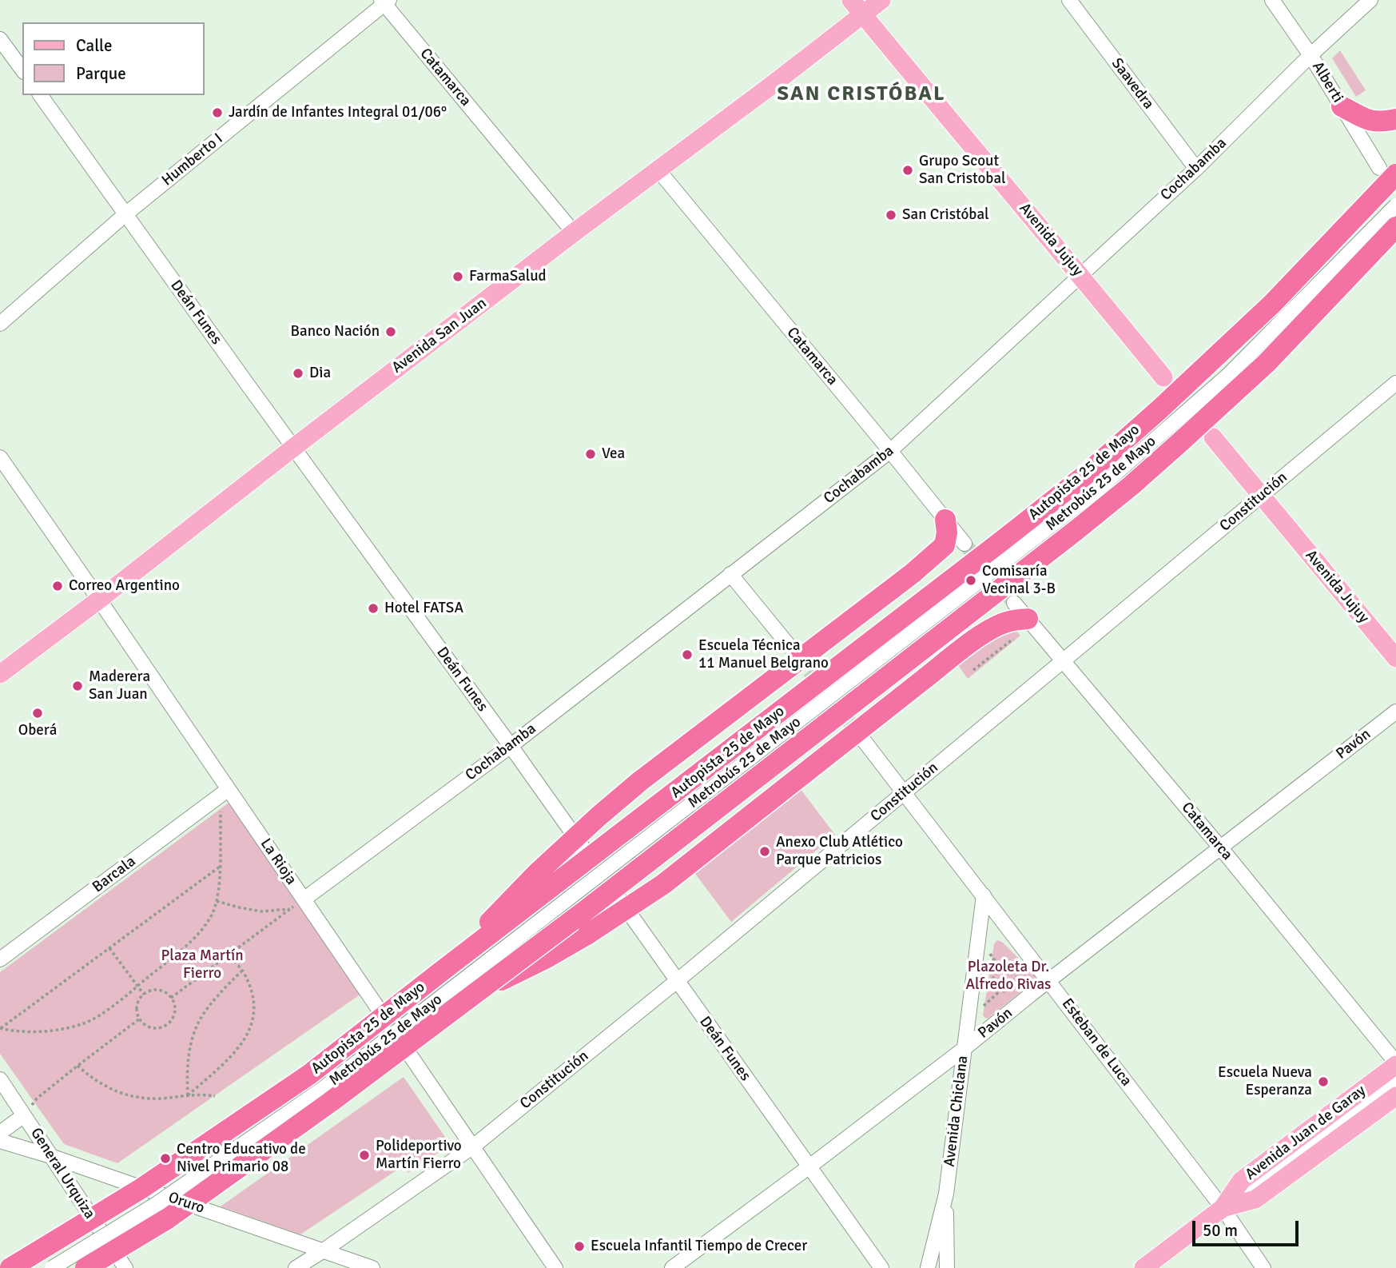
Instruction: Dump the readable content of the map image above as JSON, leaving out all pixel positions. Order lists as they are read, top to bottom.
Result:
{
  "streets": {
    "highway": ["Autopista 25 de Mayo"],
    "main road": ["Avenida Jujuy", "Avenida San Juan", "Avenida Juan de Garay"],
    "street": [
      "Catamarca",
      "Alberti",
      "Saavedra",
      "Humberto I",
      "Cochabamba",
      "Deán Funes",
      "Metrobús 25 de Mayo",
      "Constitución",
      "Pavón",
      "La Rioja",
      "Barcala",
      "Esteban de Luca",
      "Avenida Chiclana",
      "General Urquiza",
      "Oruro"
    ]
  },
  "crossings": [
    ["Catamarca", "Humberto I"],
    ["Catamarca", "Cochabamba"],
    ["Catamarca", "Avenida San Juan"],
    ["Catamarca", "Constitución"],
    ["Catamarca", "Pavón"],
    ["Catamarca", "Avenida Juan de Garay"],
    ["Alberti", "Cochabamba"],
    ["Alberti", "Autopista 25 de Mayo"],
    ["Saavedra", "Cochabamba"],
    ["Humberto I", "Deán Funes"],
    ["Cochabamba", "Avenida Jujuy"],
    ["Cochabamba", "Deán Funes"],
    ["Cochabamba", "La Rioja"],
    ["Avenida Jujuy", "Avenida San Juan"],
    ["Avenida Jujuy", "Constitución"],
    ["Deán Funes", "Avenida San Juan"],
    ["Deán Funes", "Constitución"],
    ["Deán Funes", "Pavón"],
    ["Avenida San Juan", "La Rioja"],
    ["Constitución", "La Rioja"],
    ["Constitución", "Esteban de Luca"],
    ["Constitución", "Oruro"],
    ["Pavón", "Esteban de Luca"],
    ["Pavón", "Avenida Chiclana"],
    ["La Rioja", "Barcala"],
    ["Esteban de Luca", "Avenida Chiclana"],
    ["Esteban de Luca", "Avenida Juan de Garay"],
    ["General Urquiza", "Oruro"]
  ],
  "districts": ["SAN CRISTÓBAL"],
  "parks": ["Plaza Martín Fierro", "Plazoleta Dr. Alfredo Rivas"],
  "places": [
    "Jardín de Infantes Integral 01/06°",
    "Grupo Scout San Cristobal",
    "San Cristóbal",
    "FarmaSalud",
    "Banco Nación",
    "Dia",
    "Vea",
    "Comisaría Vecinal 3-B",
    "Correo Argentino",
    "Hotel FATSA",
    "Escuela Técnica 11 Manuel Belgrano",
    "Maderera San Juan",
    "Oberá",
    "Anexo Club Atlético Parque Patricios",
    "Escuela Nueva Esperanza",
    "Polideportivo Martín Fierro",
    "Centro Educativo de Nivel Primario 08",
    "Escuela Infantil Tiempo de Crecer"
  ],
  "legend": ["Calle", "Parque"],
  "scale_bar": "50 m"
}
